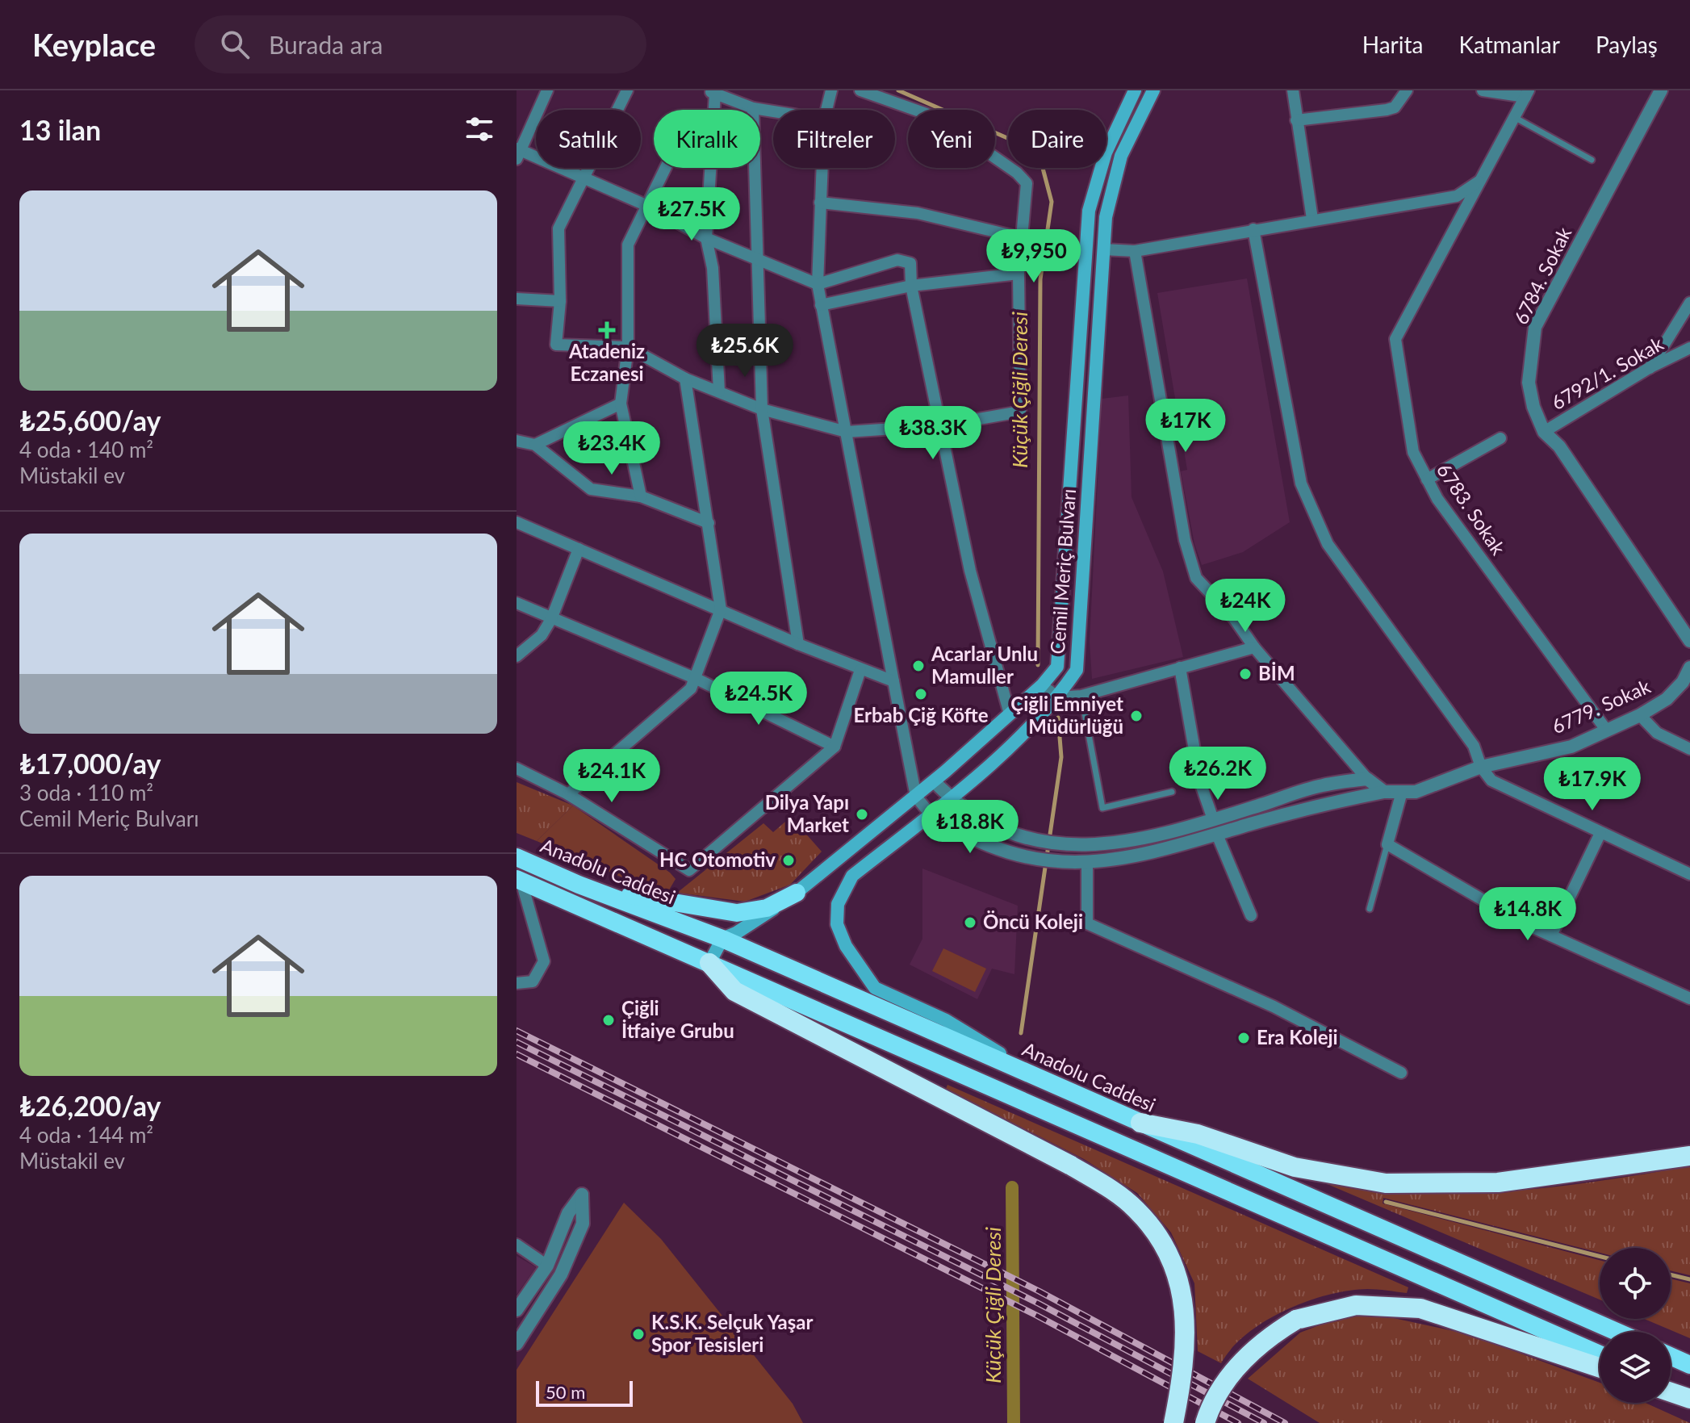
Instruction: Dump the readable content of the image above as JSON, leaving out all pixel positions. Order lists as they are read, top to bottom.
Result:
{
  "streets": {
    "highway": ["Anadolu Caddesi"],
    "main road": ["Cemil Meriç Bulvarı"],
    "street": [
      "6784. Sokak",
      "6792/1. Sokak",
      "6783. Sokak",
      "6779. Sokak"
    ]
  },
  "crossings": [
    ["6784. Sokak", "6792/1. Sokak"],
    ["6783. Sokak", "6779. Sokak"],
    ["Cemil Meriç Bulvarı", "6779. Sokak"],
    ["Cemil Meriç Bulvarı", "Anadolu Caddesi"]
  ],
  "water": ["Küçük Çiğli Deresi"],
  "places": {
    "health": ["Atadeniz Eczanesi"],
    "other": [
      "Acarlar Unlu Mamuller",
      "BİM",
      "Erbab Çiğ Köfte",
      "Çiğli Emniyet Müdürlüğü",
      "Dilya Yapı Market",
      "HC Otomotiv",
      "Öncü Koleji",
      "Çiğli İtfaiye Grubu",
      "Era Koleji",
      "K.S.K. Selçuk Yaşar Spor Tesisleri"
    ]
  },
  "scale_bar": "50 m",
  "page": {
    "header": "Keyplace",
    "search": "Burada ara",
    "nav": ["Harita", "Katmanlar", "Paylaş"],
    "heading": "13 ilan",
    "chip": [
      "Satılık",
      "Kiralık",
      "Filtreler",
      "Yeni",
      "Daire"
    ],
    "list": [
      {
        "name": "₺25,600/ay",
        "note": "4 oda · 140 m² · Müstakil ev"
      },
      {
        "name": "₺17,000/ay",
        "note": "3 oda · 110 m² · Cemil Meriç Bulvarı"
      },
      {
        "name": "₺26,200/ay",
        "note": "4 oda · 144 m² · Müstakil ev"
      }
    ],
    "price": [
      "₺27.5K",
      "₺9,950",
      "₺25.6K",
      "₺17K",
      "₺38.3K",
      "₺23.4K",
      "₺24K",
      "₺24.5K",
      "₺26.2K",
      "₺24.1K",
      "₺17.9K",
      "₺18.8K",
      "₺14.8K"
    ],
    "scale": "50 m"
  }
}
